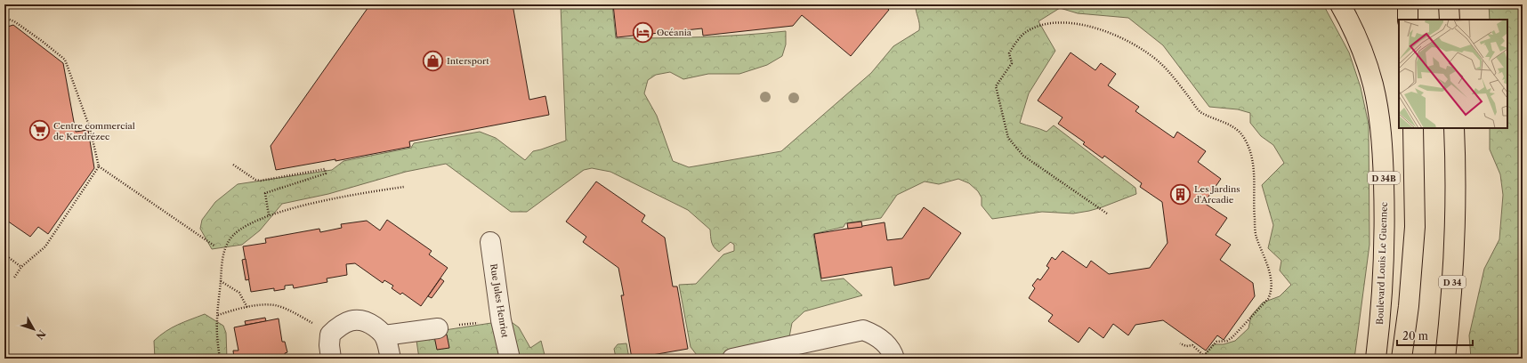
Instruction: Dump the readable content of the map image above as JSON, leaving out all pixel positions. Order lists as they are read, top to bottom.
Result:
{
  "streets": {
    "main road": ["D 34B", "Boulevard Louis Le Guennec", "D 34"],
    "street": ["Rue Jules Henriot"]
  },
  "places": {
    "hotel": ["Océania"],
    "shop": ["Intersport"],
    "supermarket": ["Centre commercial de Kerdrézec"],
    "building": ["Les Jardins d'Arcadie"]
  },
  "scale_bar": "20 m",
  "north": "bottom right"
}
